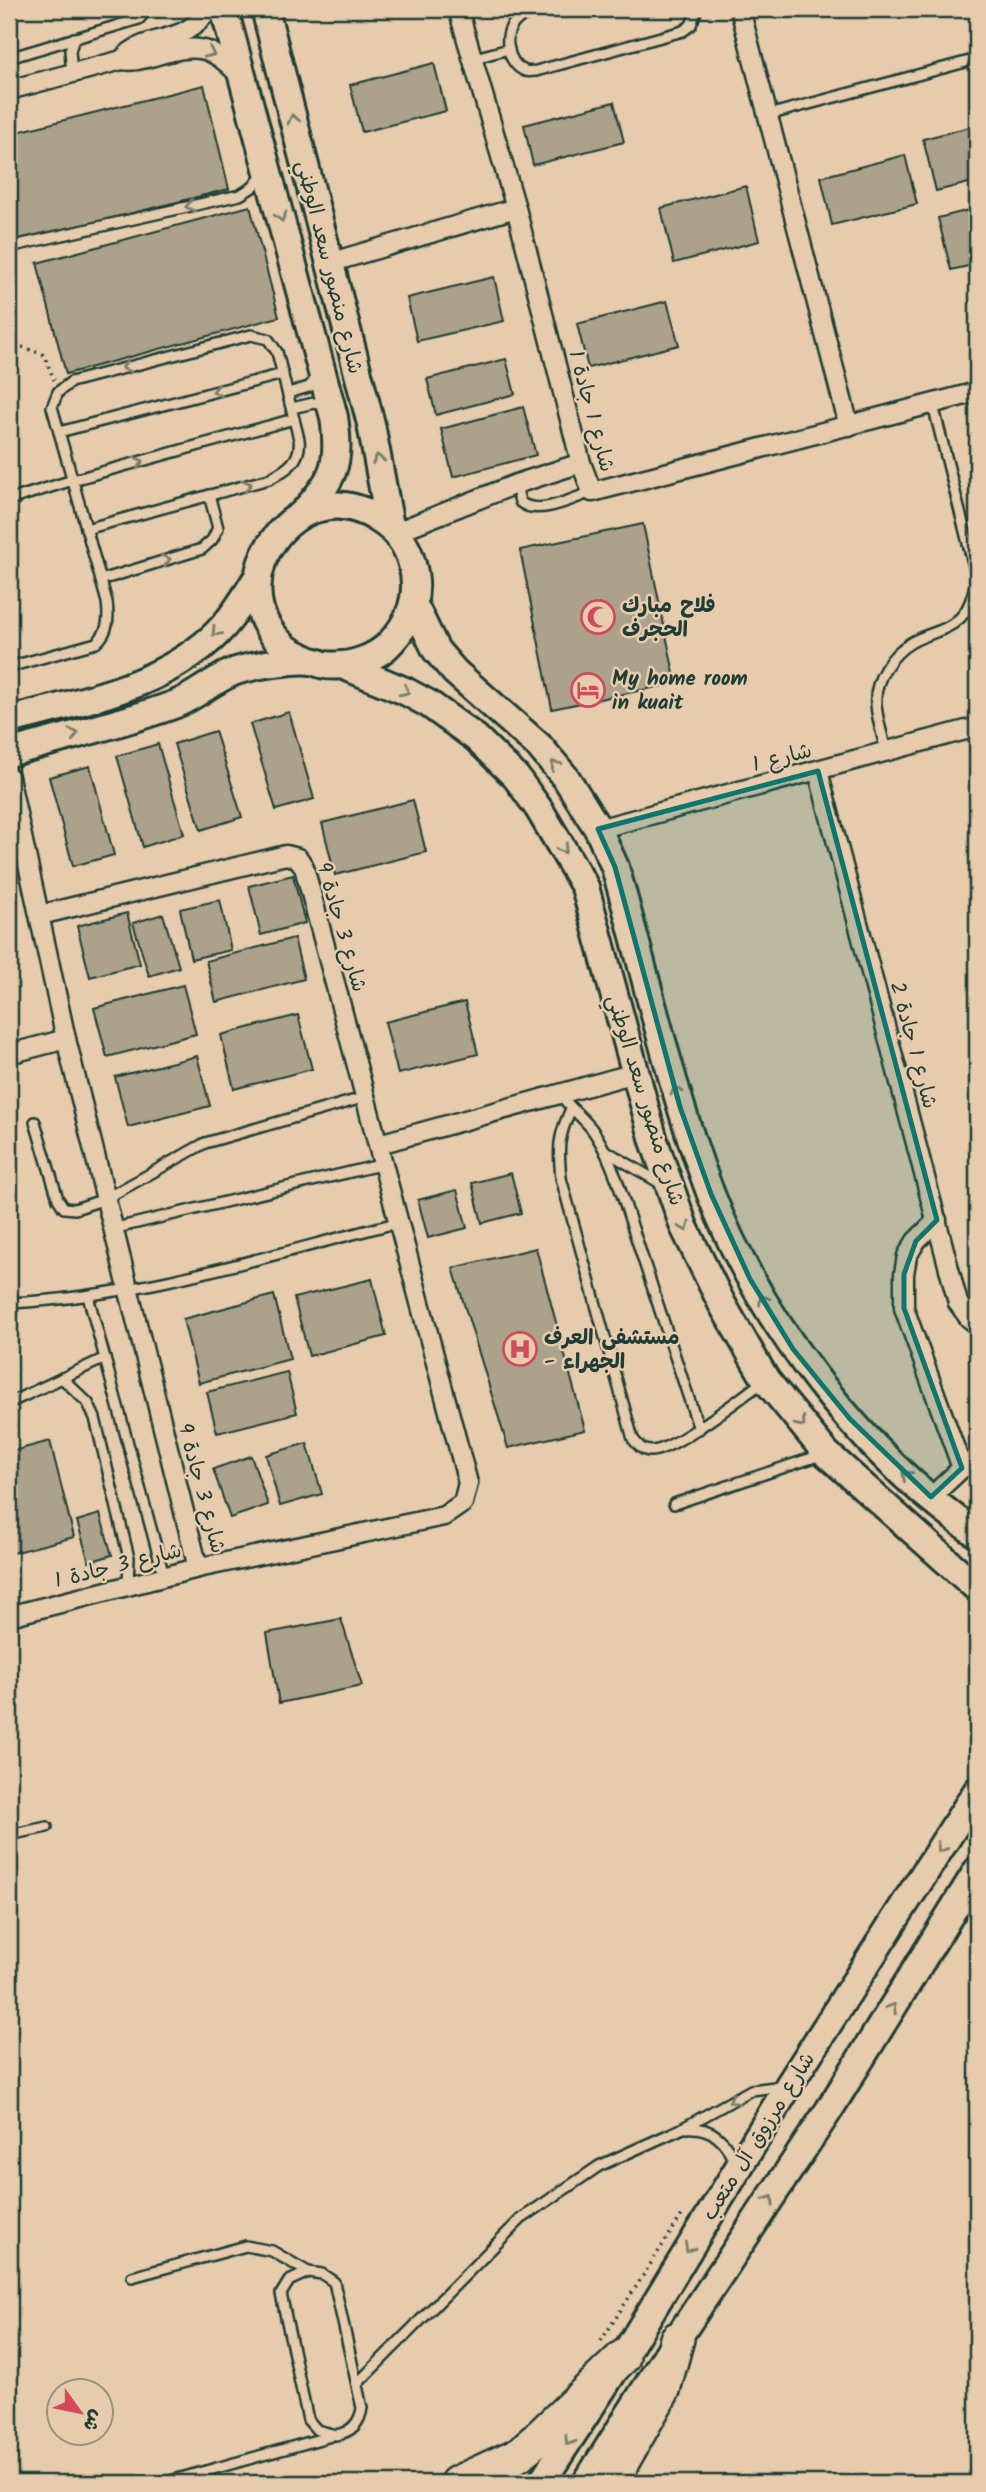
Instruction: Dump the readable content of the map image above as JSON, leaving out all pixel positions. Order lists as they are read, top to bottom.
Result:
{
  "streets": {
    "street": [
      "شارع منصور سعد الوطني",
      "شارع 1 جادة 1",
      "شارع 1",
      "شارع 3 جادة 9",
      "شارع 1 جادة 2",
      "شارع 3 جادة 1",
      "شارع مرزوق آل متعب"
    ]
  },
  "crossings": [
    ["شارع منصور سعد الوطني", "شارع 1"],
    ["شارع 1", "شارع 1 جادة 2"],
    ["شارع 3 جادة 9", "شارع 3 جادة 1"]
  ],
  "places": {
    "mosque": ["فلاح مبارك الحجرف"],
    "hotel": ["My home room in kuait"],
    "hospital": ["مستشفى العرف - الجهراء"]
  },
  "north": "bottom right"
}
